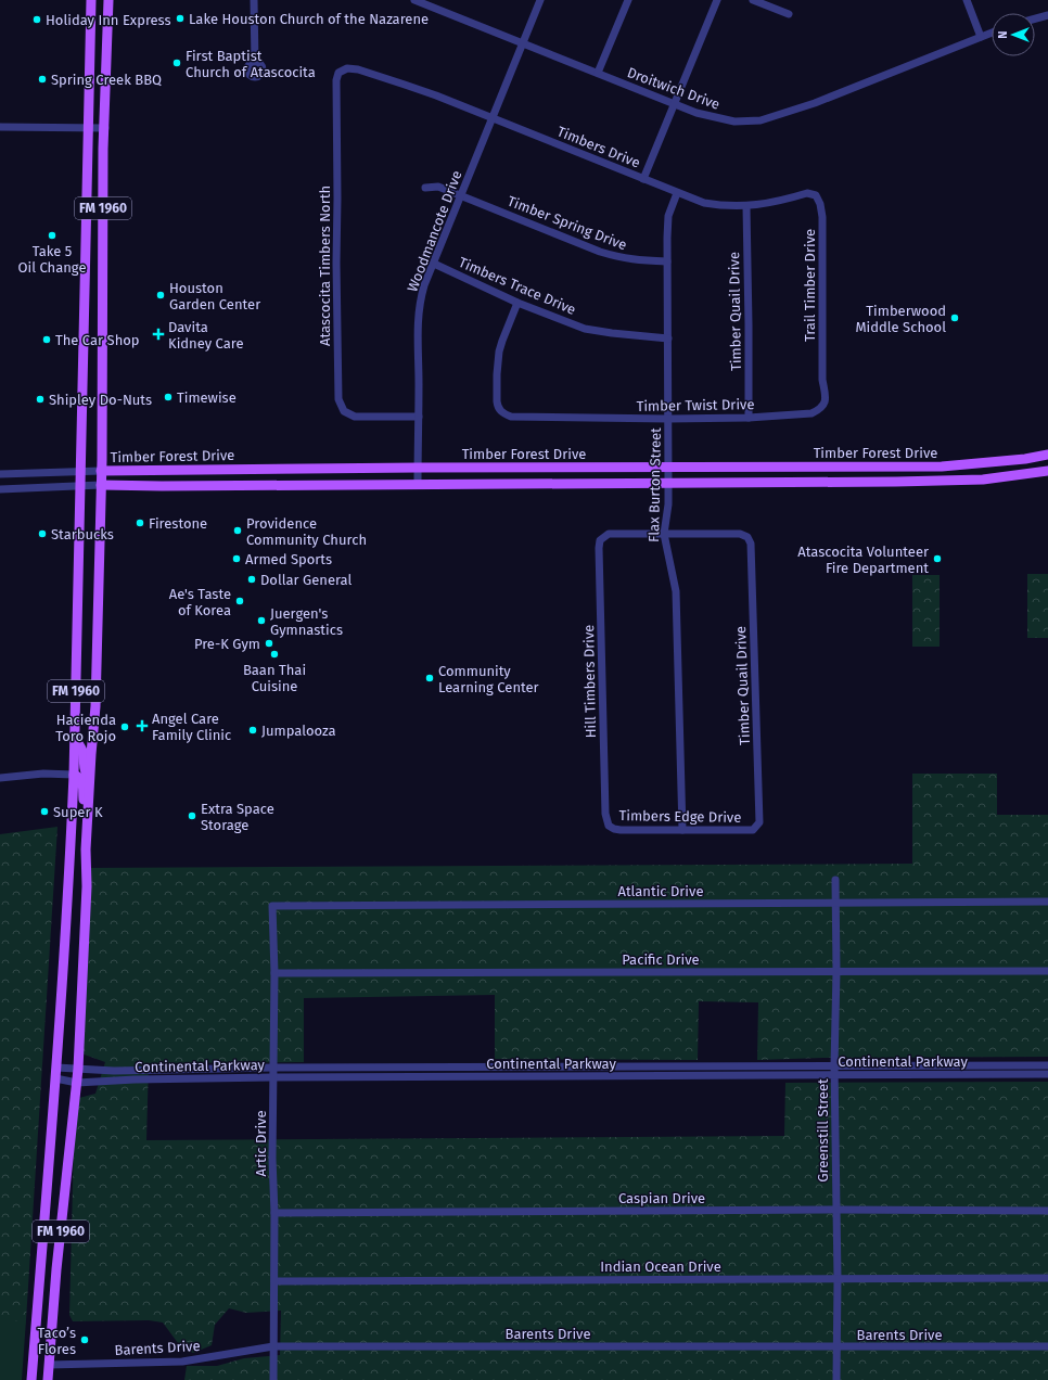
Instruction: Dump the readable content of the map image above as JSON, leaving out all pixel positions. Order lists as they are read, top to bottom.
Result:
{
  "streets": {
    "main road": ["FM 1960", "Timber Forest Drive"],
    "street": [
      "Droitwich Drive",
      "Timbers Drive",
      "Timber Spring Drive",
      "Woodmancote Drive",
      "Atascocita Timbers North",
      "Timbers Trace Drive",
      "Trail Timber Drive",
      "Timber Quail Drive",
      "Timber Twist Drive",
      "Flax Burton Street",
      "Hill Timbers Drive",
      "Timbers Edge Drive",
      "Atlantic Drive",
      "Pacific Drive",
      "Continental Parkway",
      "Greenstill Street",
      "Artic Drive",
      "Caspian Drive",
      "Indian Ocean Drive",
      "Barents Drive"
    ]
  },
  "crossings": [
    ["Droitwich Drive", "Woodmancote Drive"],
    ["Timbers Drive", "Woodmancote Drive"],
    ["Timbers Drive", "Atascocita Timbers North"],
    ["Timbers Drive", "Trail Timber Drive"],
    ["Timbers Drive", "Timber Quail Drive"],
    ["Timbers Drive", "Flax Burton Street"],
    ["FM 1960", "Timber Forest Drive"],
    ["FM 1960", "Continental Parkway"],
    ["FM 1960", "Barents Drive"],
    ["Timber Spring Drive", "Woodmancote Drive"],
    ["Timber Spring Drive", "Flax Burton Street"],
    ["Woodmancote Drive", "Atascocita Timbers North"],
    ["Woodmancote Drive", "Timbers Trace Drive"],
    ["Woodmancote Drive", "Timber Forest Drive"],
    ["Timbers Trace Drive", "Timber Twist Drive"],
    ["Timbers Trace Drive", "Flax Burton Street"],
    ["Trail Timber Drive", "Timber Twist Drive"],
    ["Timber Quail Drive", "Timber Twist Drive"],
    ["Timber Quail Drive", "Flax Burton Street"],
    ["Timber Quail Drive", "Hill Timbers Drive"],
    ["Timber Quail Drive", "Timbers Edge Drive"],
    ["Timber Twist Drive", "Flax Burton Street"],
    ["Timber Forest Drive", "Flax Burton Street"],
    ["Flax Burton Street", "Hill Timbers Drive"],
    ["Flax Burton Street", "Timbers Edge Drive"],
    ["Hill Timbers Drive", "Timbers Edge Drive"],
    ["Atlantic Drive", "Greenstill Street"],
    ["Atlantic Drive", "Artic Drive"],
    ["Pacific Drive", "Greenstill Street"],
    ["Pacific Drive", "Artic Drive"],
    ["Continental Parkway", "Greenstill Street"],
    ["Continental Parkway", "Artic Drive"],
    ["Greenstill Street", "Caspian Drive"],
    ["Greenstill Street", "Indian Ocean Drive"],
    ["Greenstill Street", "Barents Drive"],
    ["Artic Drive", "Caspian Drive"],
    ["Artic Drive", "Indian Ocean Drive"],
    ["Artic Drive", "Barents Drive"]
  ],
  "places": {
    "other": [
      "Lake Houston Church of the Nazarene",
      "Holiday Inn Express",
      "First Baptist Church of Atascocita",
      "Spring Creek BBQ",
      "Take 5 Oil Change",
      "Houston Garden Center",
      "Timberwood Middle School",
      "The Car Shop",
      "Timewise",
      "Shipley Do-Nuts",
      "Firestone",
      "Providence Community Church",
      "Starbucks",
      "Armed Sports",
      "Atascocita Volunteer Fire Department",
      "Dollar General",
      "Ae's Taste of Korea",
      "Juergen's Gymnastics",
      "Pre-K Gym",
      "Baan Thai Cuisine",
      "Community Learning Center",
      "Hacienda Toro Rojo",
      "Jumpalooza",
      "Super K",
      "Extra Space Storage",
      "Taco’s Flores"
    ],
    "health": ["Davita Kidney Care", "Angel Care Family Clinic"]
  },
  "north": "left"
}
